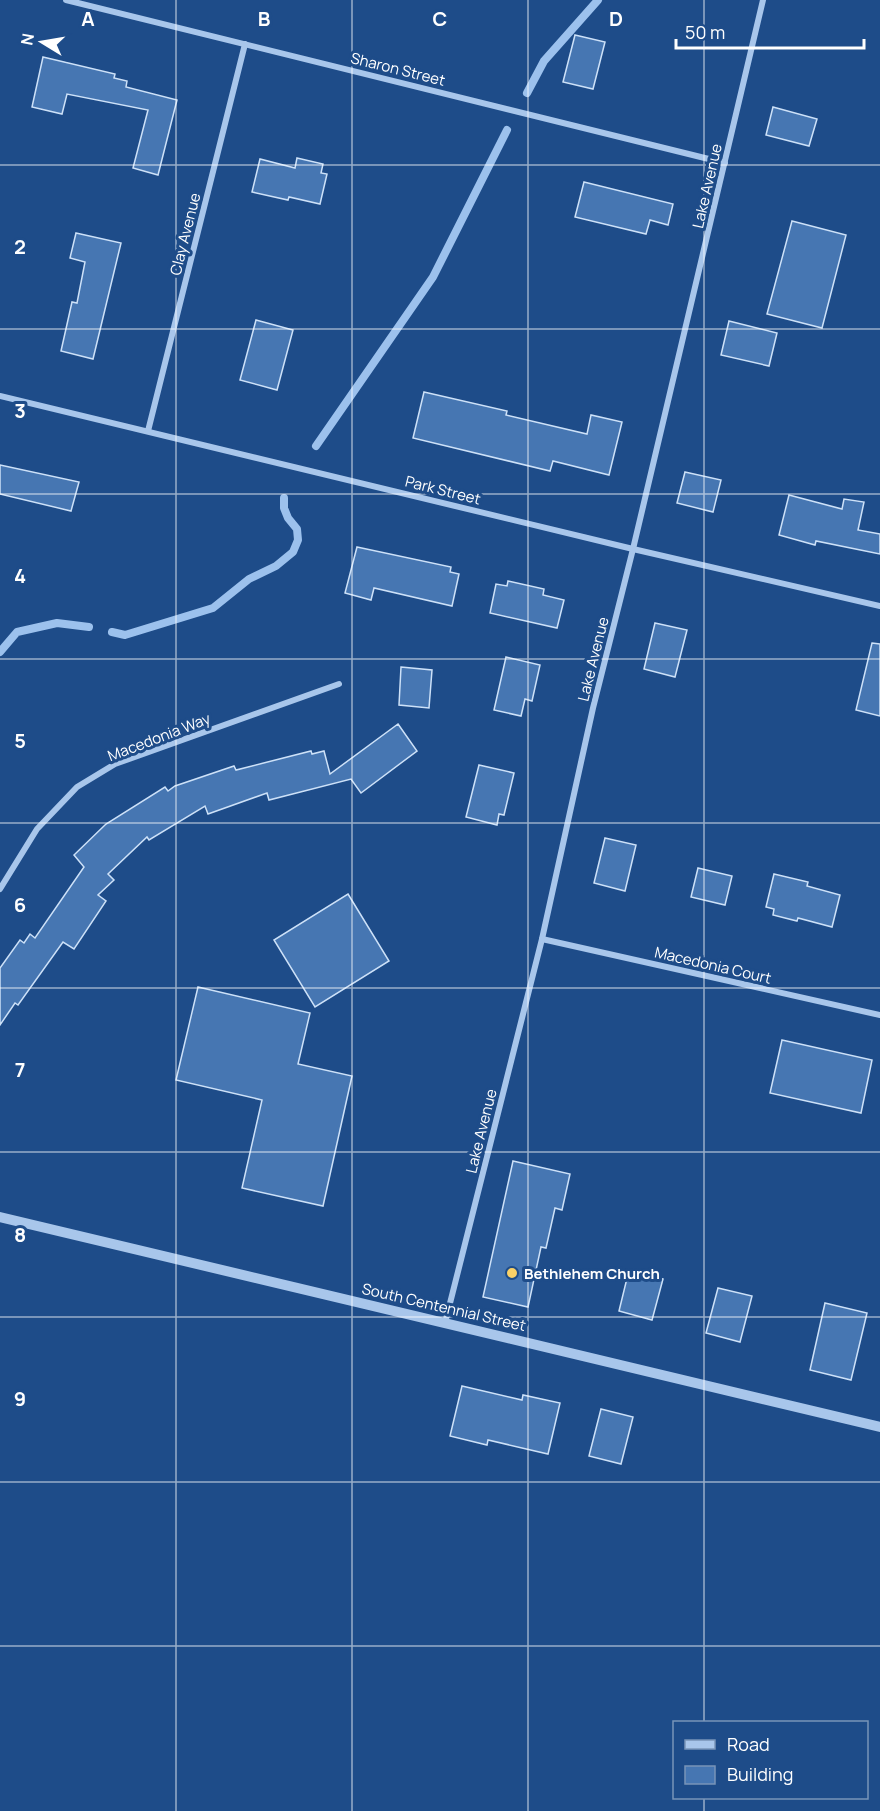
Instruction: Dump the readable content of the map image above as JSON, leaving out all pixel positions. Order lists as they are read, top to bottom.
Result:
{
  "streets": {
    "street": [
      "Sharon Street",
      "Lake Avenue",
      "Clay Avenue",
      "Park Street",
      "Macedonia Way",
      "Macedonia Court",
      "South Centennial Street"
    ]
  },
  "crossings": [
    ["Sharon Street", "Lake Avenue"],
    ["Sharon Street", "Clay Avenue"],
    ["Lake Avenue", "Park Street"],
    ["Lake Avenue", "Macedonia Court"],
    ["Lake Avenue", "South Centennial Street"],
    ["Clay Avenue", "Park Street"]
  ],
  "places": ["Bethlehem Church"],
  "legend": ["Road", "Building"],
  "scale_bar": "50 m",
  "north": "left",
  "grid": {
    "columns": [
      "A",
      "B",
      "C",
      "D"
    ],
    "rows": [
      "2",
      "3",
      "4",
      "5",
      "6",
      "7",
      "8",
      "9"
    ]
  }
}
